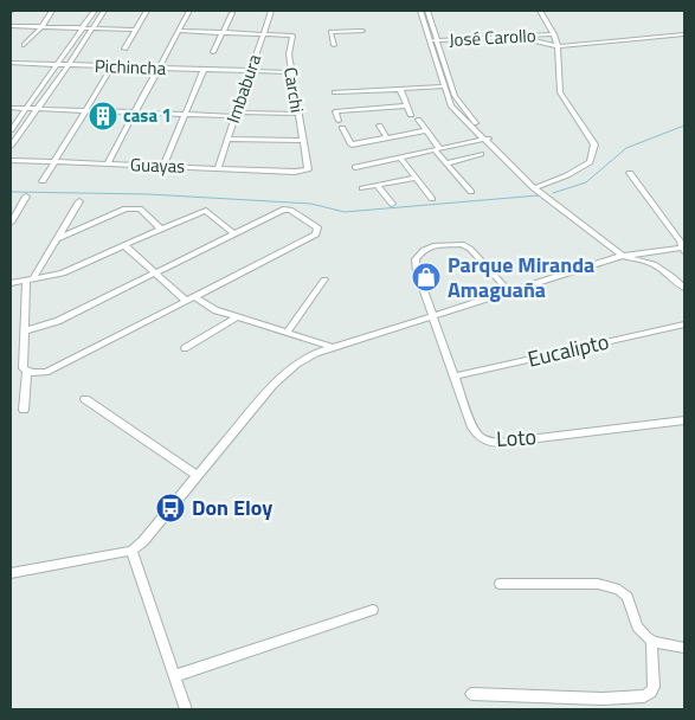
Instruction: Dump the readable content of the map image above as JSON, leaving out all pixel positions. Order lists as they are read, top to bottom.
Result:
{
  "streets": {
    "street": [
      "José Carollo",
      "Pichincha",
      "Imbabura",
      "Carchi",
      "Guayas",
      "Eucalipto",
      "Loto"
    ]
  },
  "crossings": [
    ["Pichincha", "Imbabura"],
    ["Pichincha", "Carchi"],
    ["Imbabura", "Carchi"],
    ["Imbabura", "Guayas"],
    ["Carchi", "Guayas"],
    ["Eucalipto", "Loto"]
  ],
  "places": {
    "building": ["casa 1"],
    "shop": ["Parque Miranda Amaguaña"],
    "bus stop": ["Don Eloy"]
  }
}
